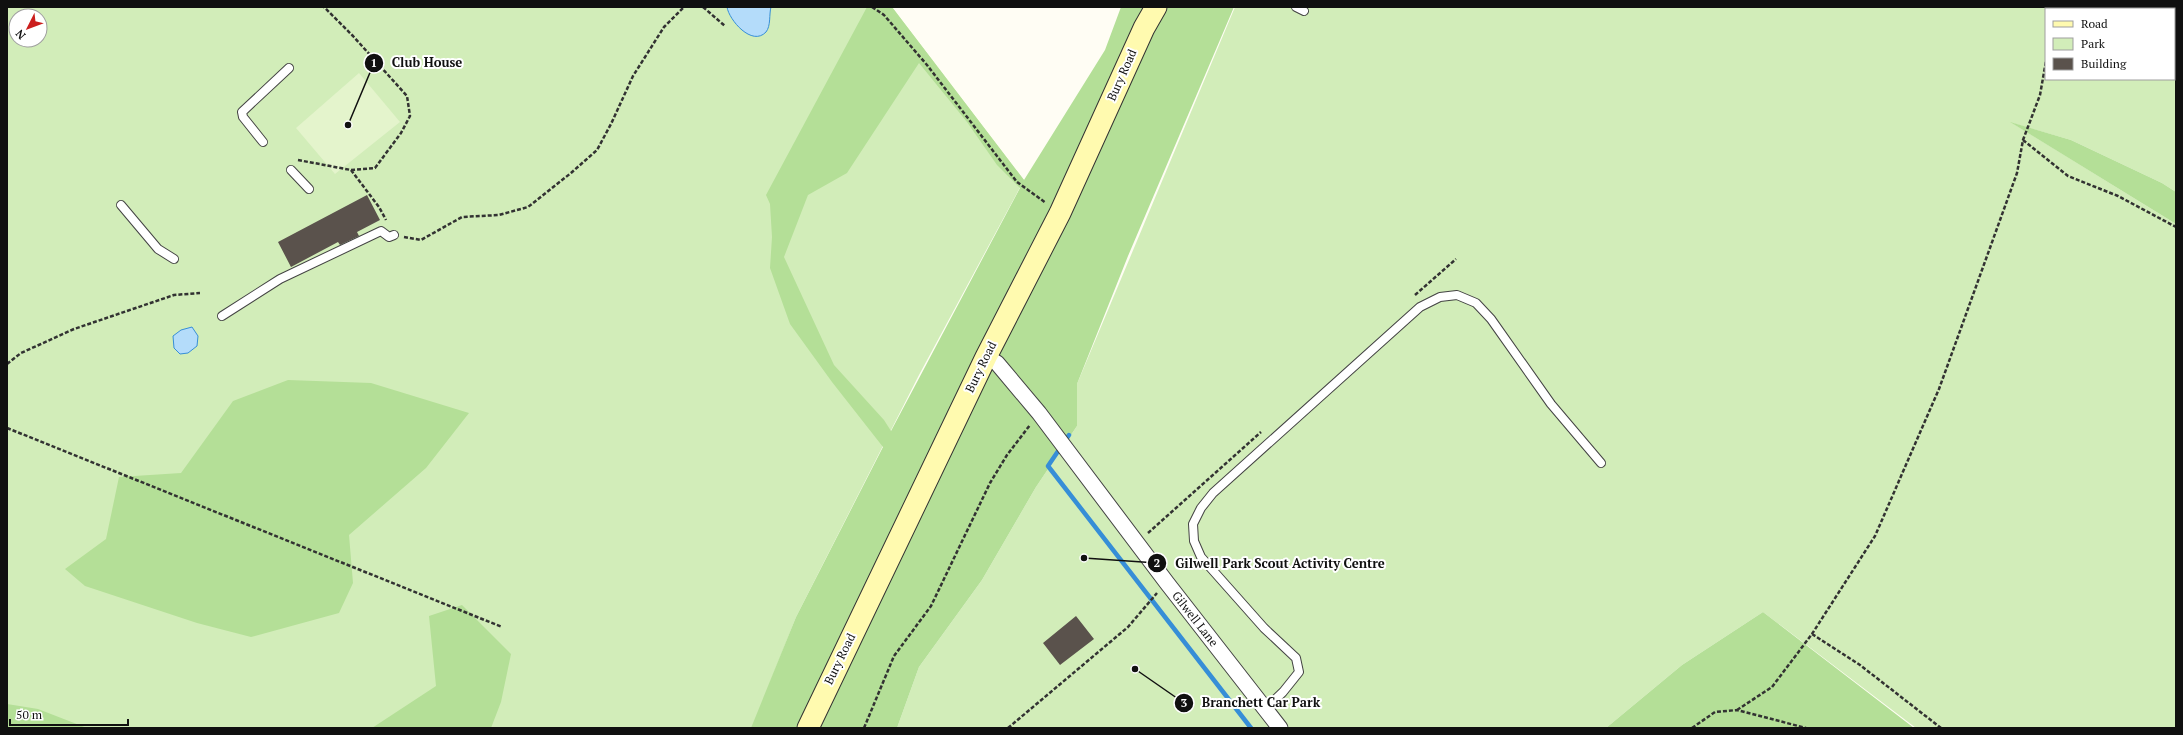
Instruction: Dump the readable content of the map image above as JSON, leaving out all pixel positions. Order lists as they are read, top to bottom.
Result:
{
  "streets": {
    "street": ["Bury Road", "Gilwell Lane"]
  },
  "crossings": [
    ["Bury Road", "Gilwell Lane"]
  ],
  "places": ["Club House", "Gilwell Park Scout Activity Centre", "Branchett Car Park"],
  "legend": ["Road", "Park", "Building"],
  "scale_bar": "50 m",
  "north": "bottom left"
}
